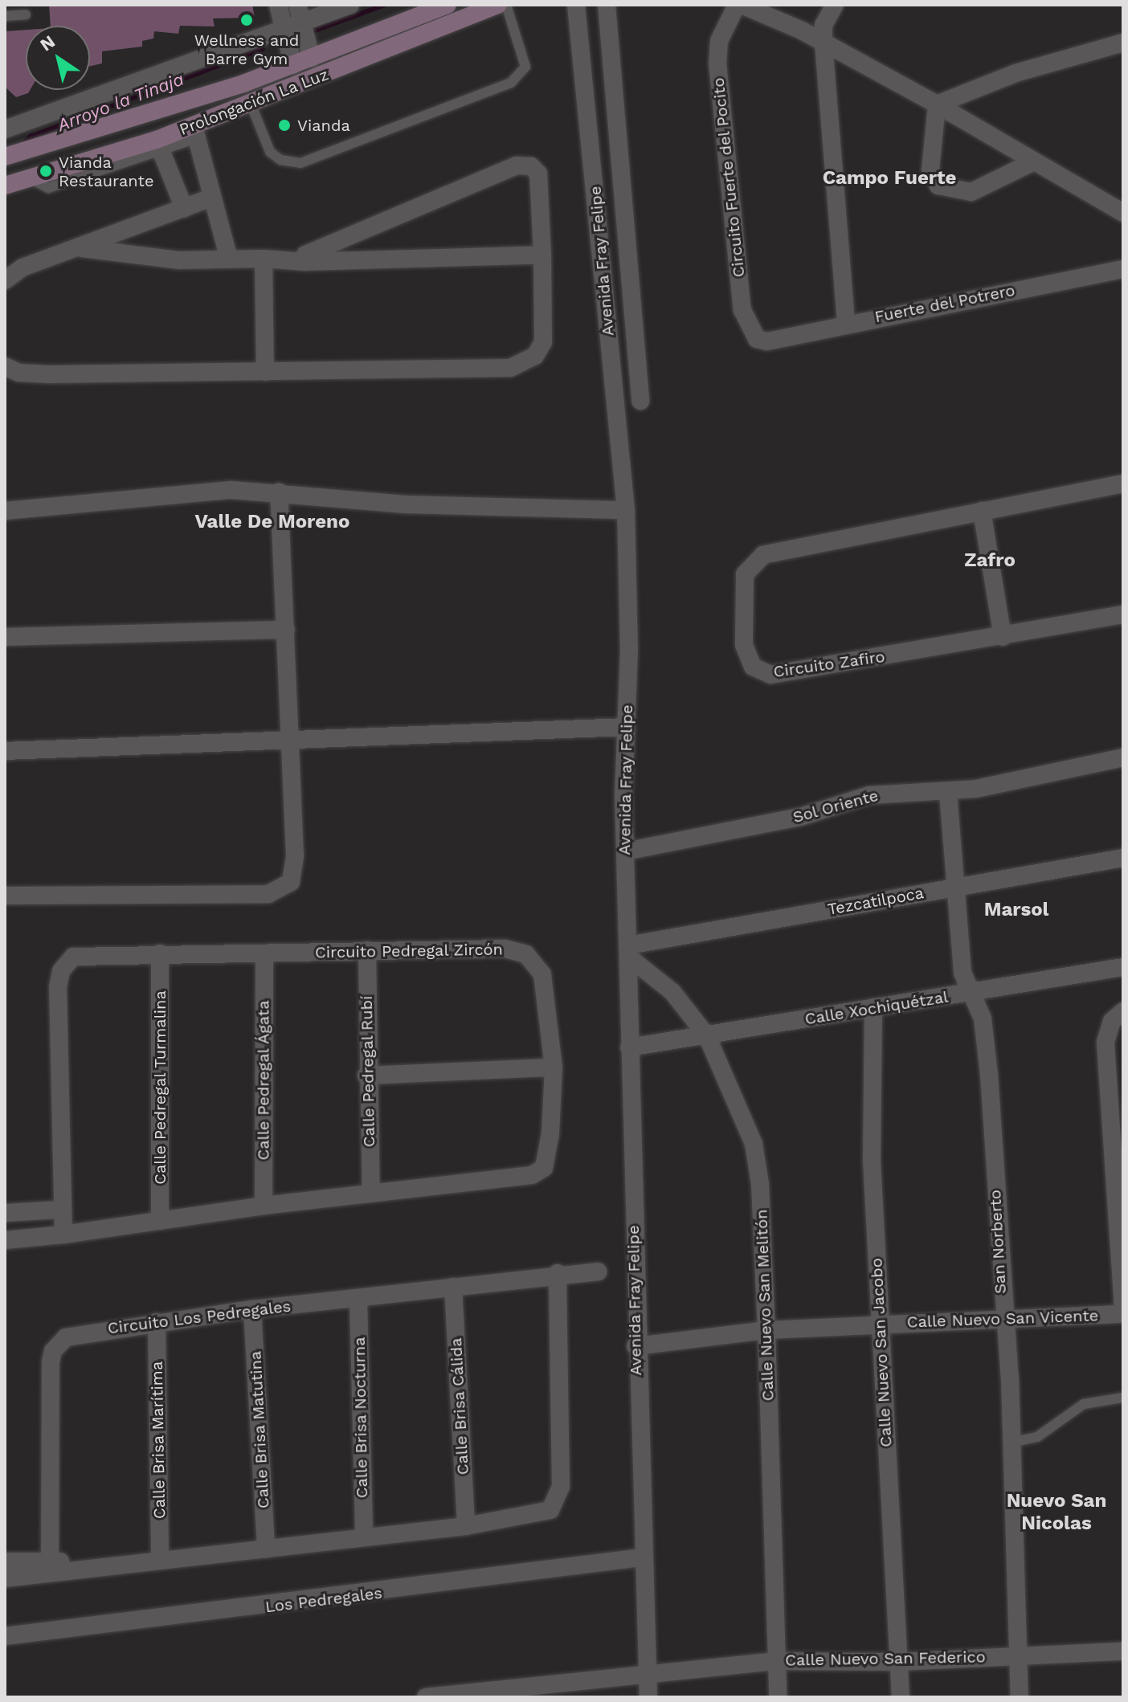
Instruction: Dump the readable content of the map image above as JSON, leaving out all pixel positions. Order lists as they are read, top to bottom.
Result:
{
  "streets": {
    "main road": ["Prolongación La Luz"],
    "street": [
      "Circuito Fuerte del Pocito",
      "Avenida Fray Felipe",
      "Fuerte del Potrero",
      "Circuito Zafiro",
      "Sol Oriente",
      "Tezcatilpoca",
      "Circuito Pedregal Zircón",
      "Calle Xochiquétzal",
      "Calle Pedregal Rubí",
      "Calle Pedregal Ágata",
      "Calle Pedregal Turmalina",
      "San Norberto",
      "Calle Nuevo San Melitón",
      "Circuito Los Pedregales",
      "Calle Nuevo San Vicente",
      "Calle Nuevo San Jacobo",
      "Calle Brisa Cálida",
      "Calle Brisa Nocturna",
      "Calle Brisa Matutina",
      "Calle Brisa Marítima",
      "Los Pedregales",
      "Calle Nuevo San Federico"
    ]
  },
  "crossings": [
    ["Circuito Fuerte del Pocito", "Fuerte del Potrero"],
    ["Avenida Fray Felipe", "Sol Oriente"],
    ["Avenida Fray Felipe", "Tezcatilpoca"],
    ["Avenida Fray Felipe", "Calle Xochiquétzal"],
    ["Avenida Fray Felipe", "Calle Nuevo San Melitón"],
    ["Avenida Fray Felipe", "Calle Nuevo San Vicente"],
    ["Avenida Fray Felipe", "Los Pedregales"],
    ["Avenida Fray Felipe", "Calle Nuevo San Federico"],
    ["Sol Oriente", "San Norberto"],
    ["Tezcatilpoca", "San Norberto"],
    ["Tezcatilpoca", "Calle Nuevo San Melitón"],
    ["Circuito Pedregal Zircón", "Calle Pedregal Rubí"],
    ["Circuito Pedregal Zircón", "Calle Pedregal Ágata"],
    ["Circuito Pedregal Zircón", "Calle Pedregal Turmalina"],
    ["Calle Xochiquétzal", "San Norberto"],
    ["Calle Xochiquétzal", "Calle Nuevo San Melitón"],
    ["Calle Xochiquétzal", "Calle Nuevo San Jacobo"],
    ["San Norberto", "Calle Nuevo San Vicente"],
    ["San Norberto", "Calle Nuevo San Federico"],
    ["Calle Nuevo San Melitón", "Calle Nuevo San Vicente"],
    ["Calle Nuevo San Melitón", "Calle Nuevo San Federico"],
    ["Circuito Los Pedregales", "Calle Brisa Cálida"],
    ["Circuito Los Pedregales", "Calle Brisa Nocturna"],
    ["Circuito Los Pedregales", "Calle Brisa Matutina"],
    ["Circuito Los Pedregales", "Calle Brisa Marítima"],
    ["Calle Nuevo San Vicente", "Calle Nuevo San Jacobo"],
    ["Calle Nuevo San Jacobo", "Calle Nuevo San Federico"]
  ],
  "districts": [
    "Campo Fuerte",
    "Valle De Moreno",
    "Zafro",
    "Marsol",
    "Nuevo San Nicolas"
  ],
  "water": ["Arroyo la Tinaja"],
  "places": ["Wellness and Barre Gym", "Vianda", "Vianda Restaurante"],
  "north": "top left"
}
